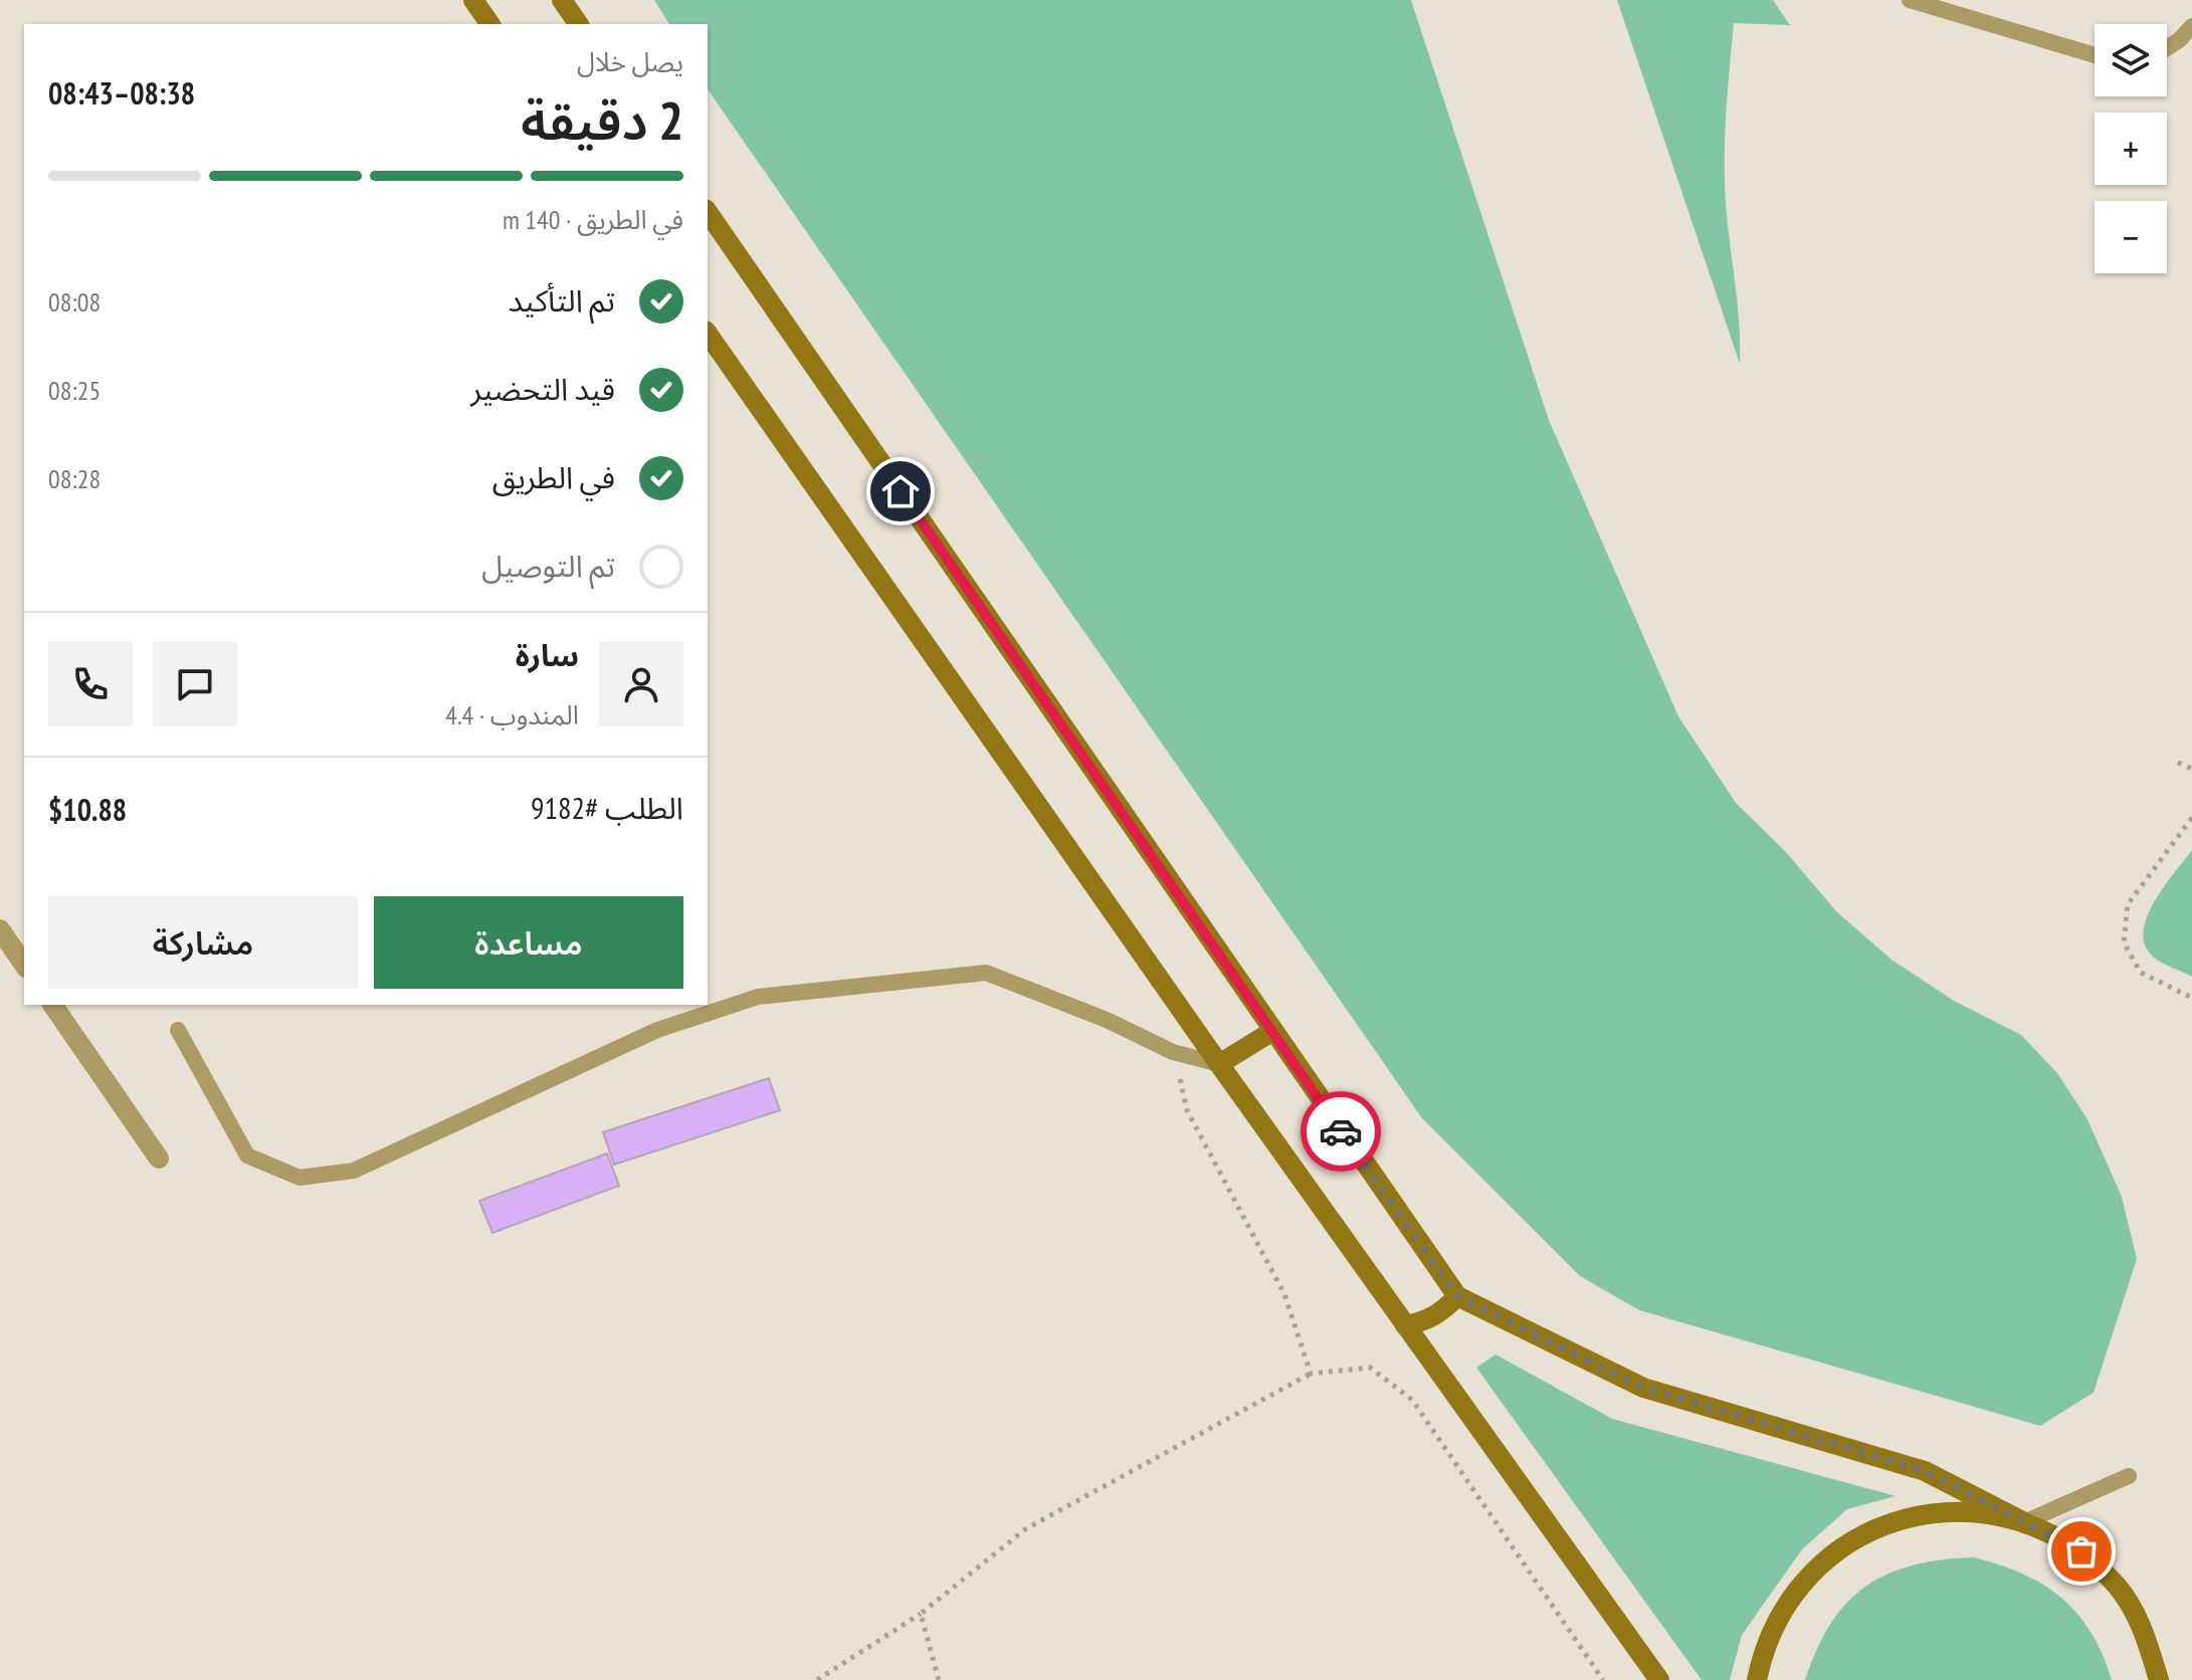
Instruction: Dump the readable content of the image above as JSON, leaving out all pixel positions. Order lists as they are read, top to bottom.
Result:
{
  "page": {
    "map_buttons": ["+", "−"],
    "heading": ["2 دقيقة", "يصل خلال", "08:38–08:43"],
    "panel": [
      "سارة",
      "المندوب · 4.4",
      "الطلب #9182",
      "$10.88"
    ],
    "bar": "في الطريق · 140 m",
    "list": [
      ["تم التأكيد", "08:08"],
      ["قيد التحضير", "08:25"],
      ["في الطريق", "08:28"],
      "تم التوصيل"
    ],
    "buttons": ["مساعدة", "مشاركة"]
  }
}
